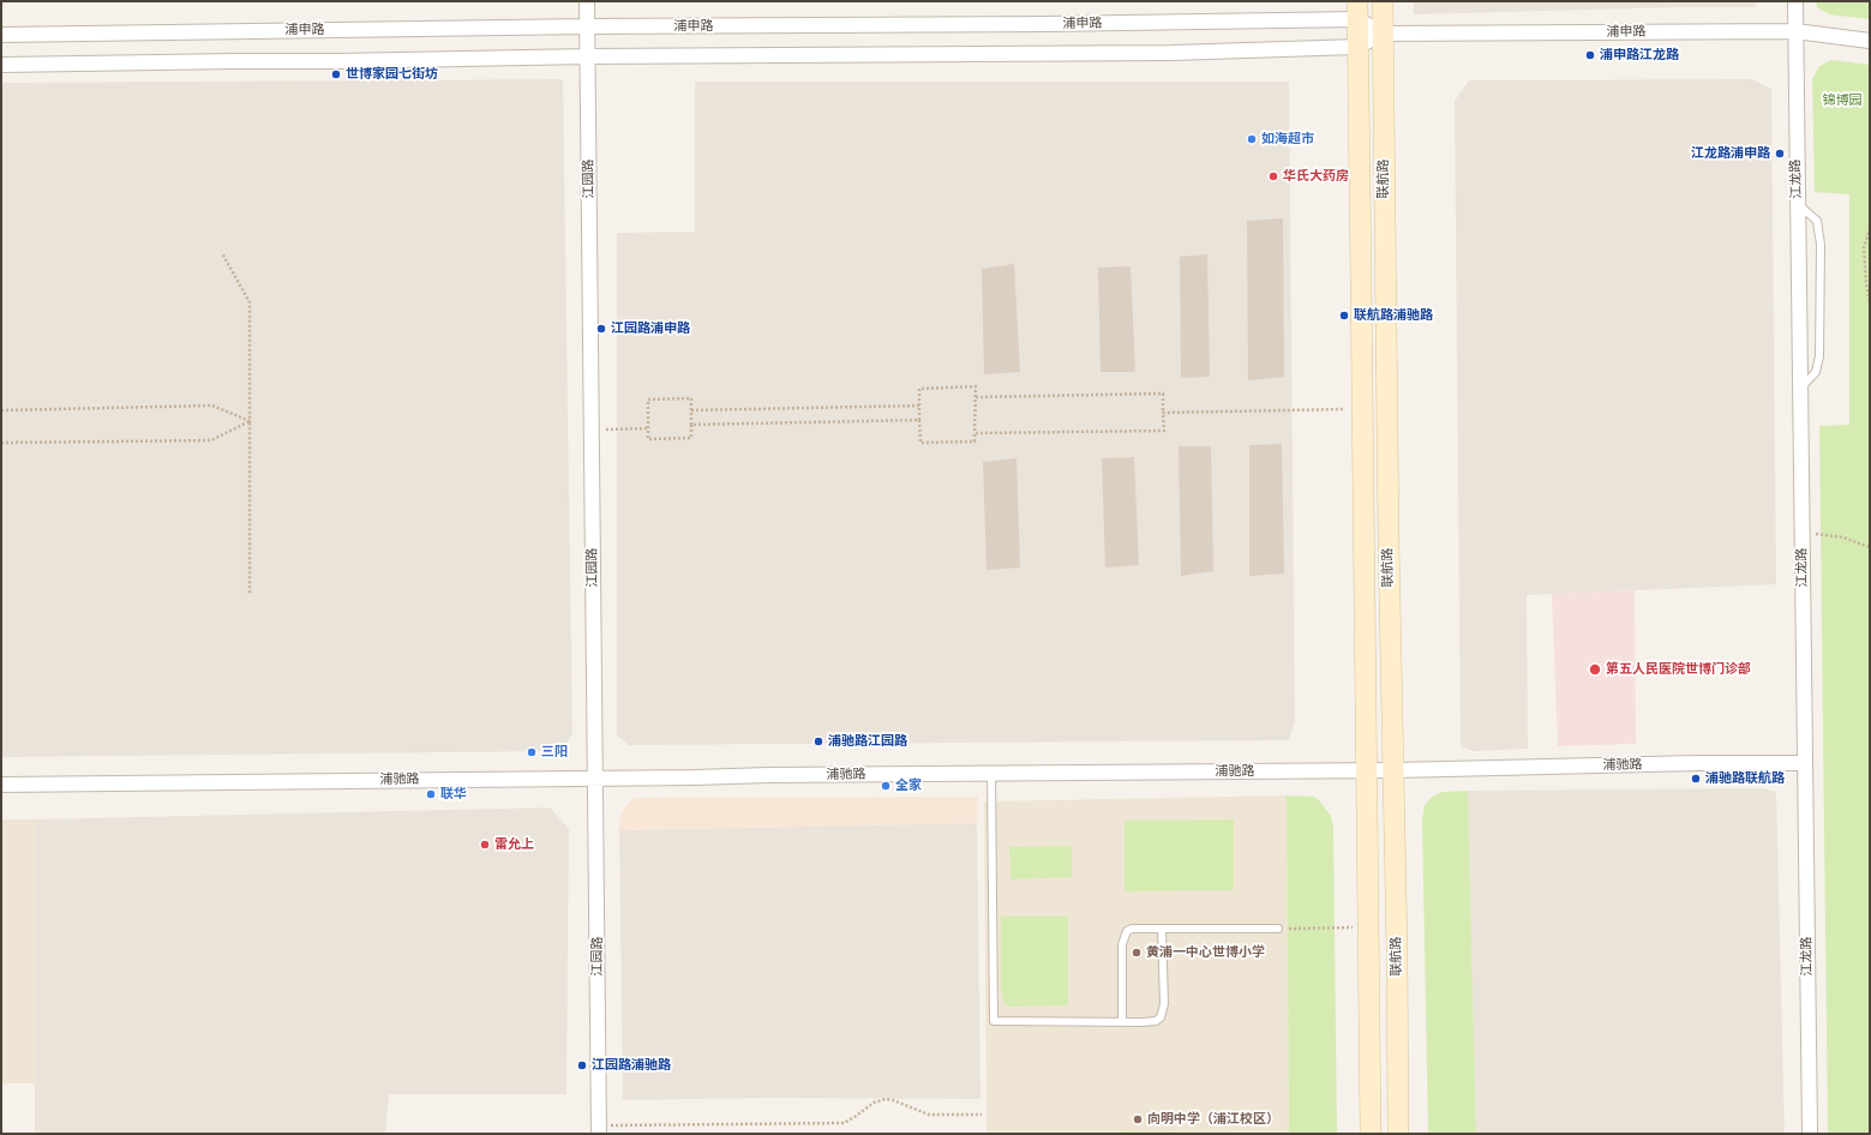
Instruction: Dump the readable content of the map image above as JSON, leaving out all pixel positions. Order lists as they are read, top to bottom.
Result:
{
  "streets": {
    "street": [
      "浦申路",
      "江园路",
      "联航路",
      "江龙路",
      "浦驰路"
    ]
  },
  "crossings": [
    ["浦申路", "江园路"],
    ["浦申路", "联航路"],
    ["浦申路", "江龙路"],
    ["江园路", "浦驰路"],
    ["联航路", "浦驰路"],
    ["江龙路", "浦驰路"]
  ],
  "parks": ["锦博园"],
  "places": [
    "浦申路江龙路",
    "世博家园七街坊",
    "如海超市",
    "江龙路浦申路",
    "华氏大药房",
    "联航路浦驰路",
    "江园路浦申路",
    "第五人民医院世博门诊部",
    "浦驰路江园路",
    "三阳",
    "浦驰路联航路",
    "全家",
    "联华",
    "雷允上",
    "黄浦一中心世博小学",
    "江园路浦驰路",
    "向明中学（浦江校区）"
  ]
}
